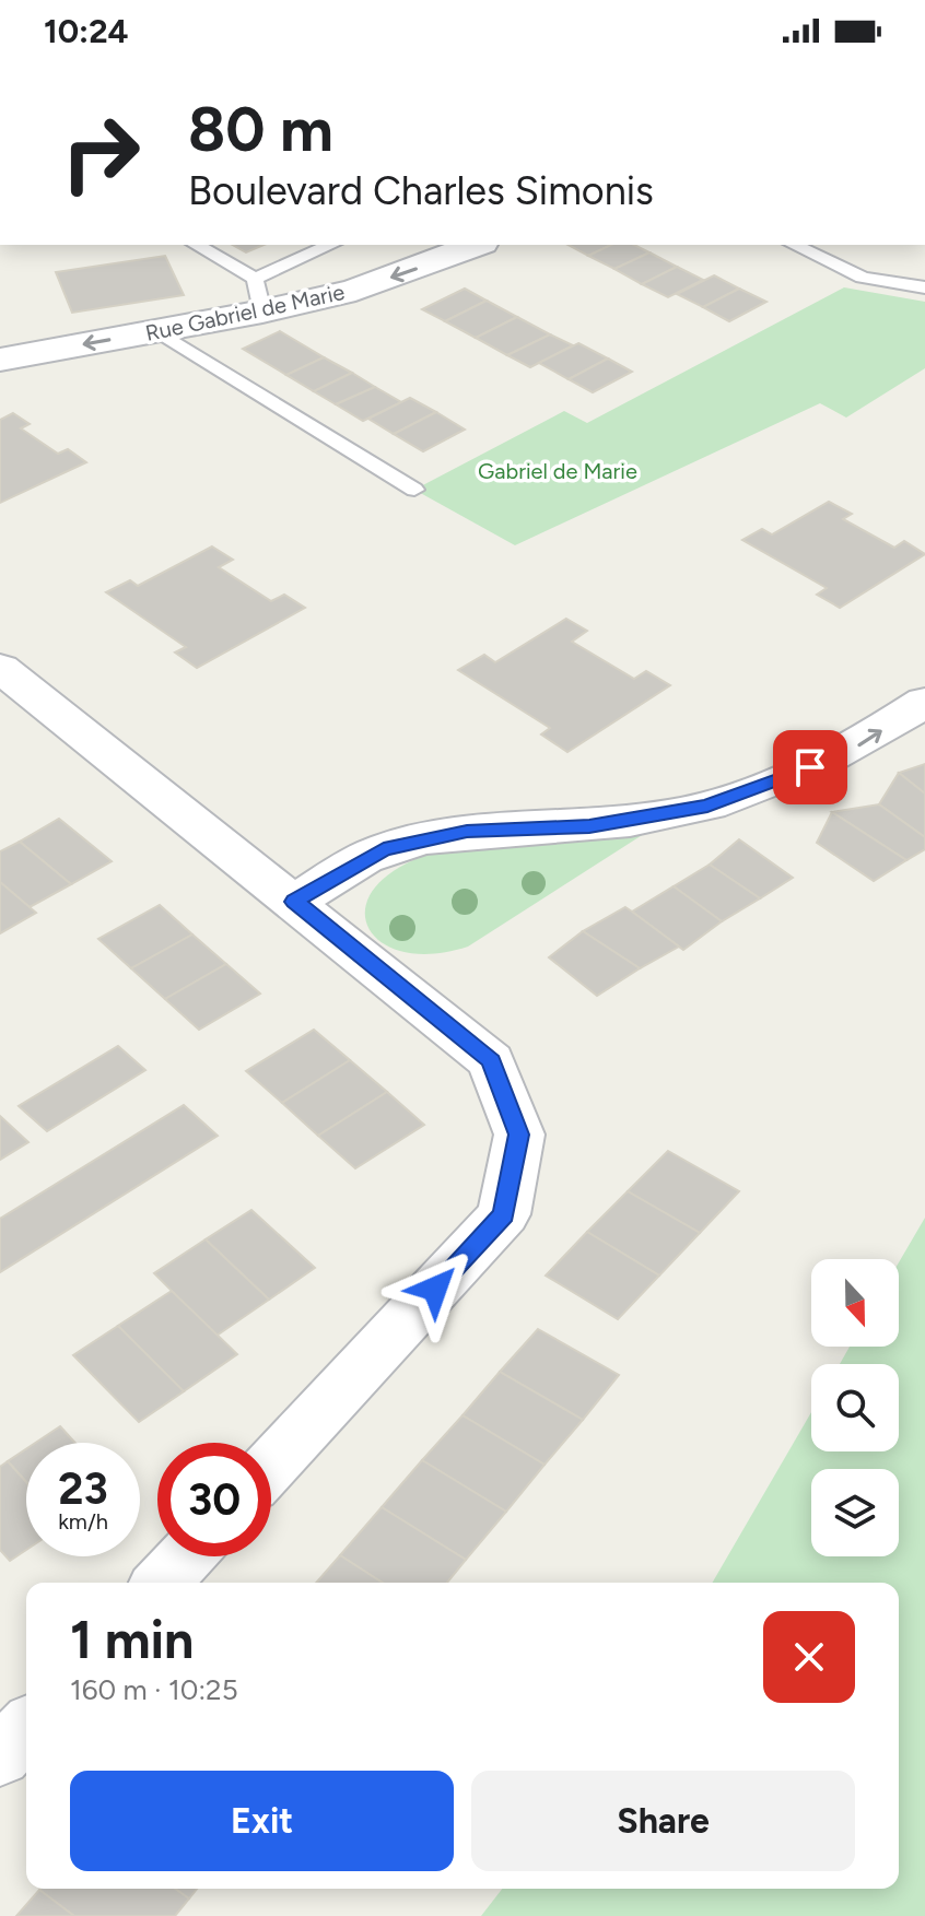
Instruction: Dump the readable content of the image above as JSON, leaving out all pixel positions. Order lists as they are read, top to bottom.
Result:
{
  "streets": {
    "street": ["Rue Gabriel de Marie"]
  },
  "one_way": ["Rue Gabriel de Marie"],
  "parks": ["Gabriel de Marie"],
  "north": "bottom",
  "page": {
    "status": "10:24",
    "turn": ["80 m", "Boulevard Charles Simonis"],
    "speed": "23 km/h",
    "limit": "30",
    "heading": ["1 min", "160 m · 10:25"],
    "buttons": ["Exit", "Share"]
  }
}
